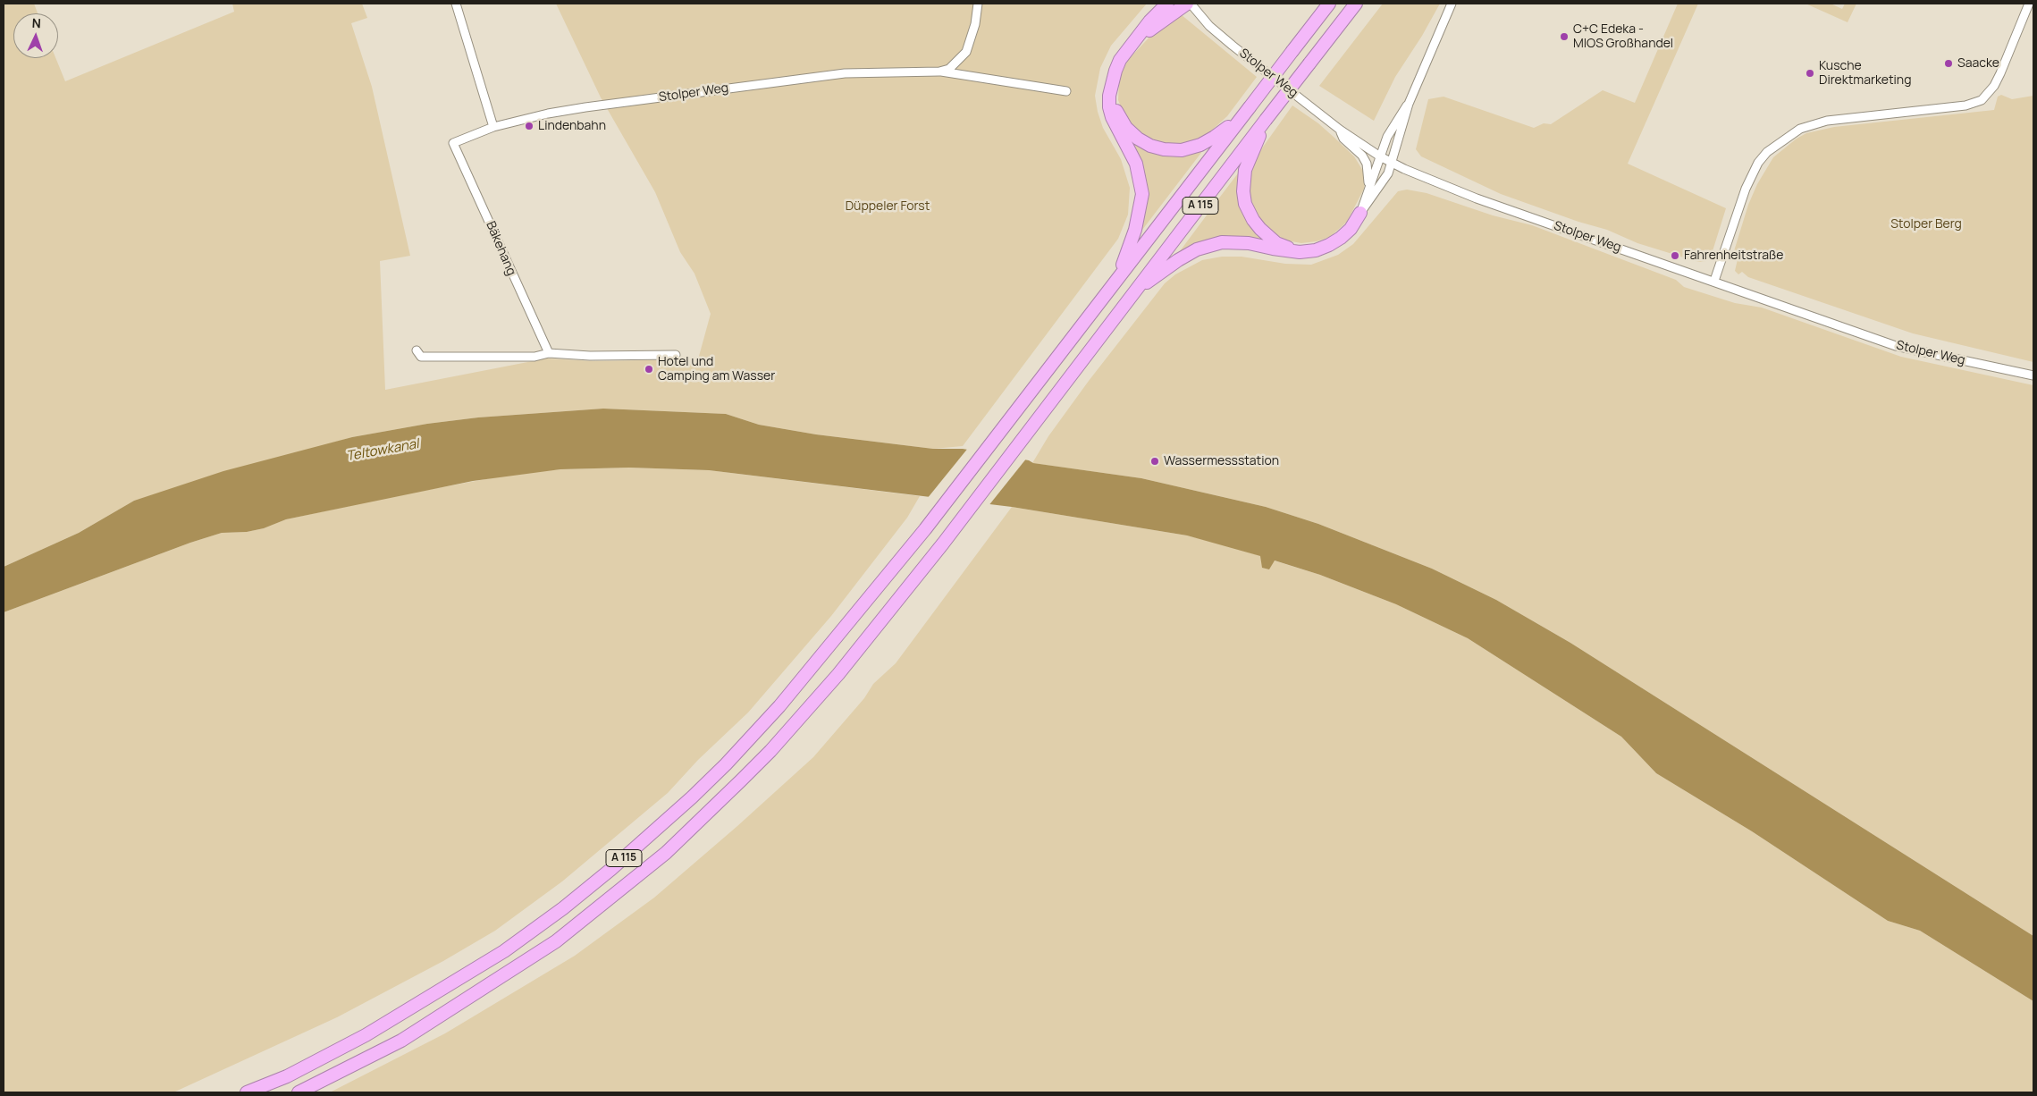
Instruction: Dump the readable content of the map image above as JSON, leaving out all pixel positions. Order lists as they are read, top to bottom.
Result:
{
  "streets": {
    "highway": ["A 115"],
    "street": ["Stolper Weg", "Bäkehang"]
  },
  "crossings": [
    ["Stolper Weg", "Bäkehang"]
  ],
  "water": ["Teltowkanal"],
  "parks": ["Düppeler Forst", "Stolper Berg"],
  "places": [
    "C+C Edeka - MIOS Großhandel",
    "Saacke",
    "Kusche Direktmarketing",
    "Lindenbahn",
    "Fahrenheitstraße",
    "Hotel und Camping am Wasser",
    "Wassermessstation"
  ],
  "north": "top"
}
